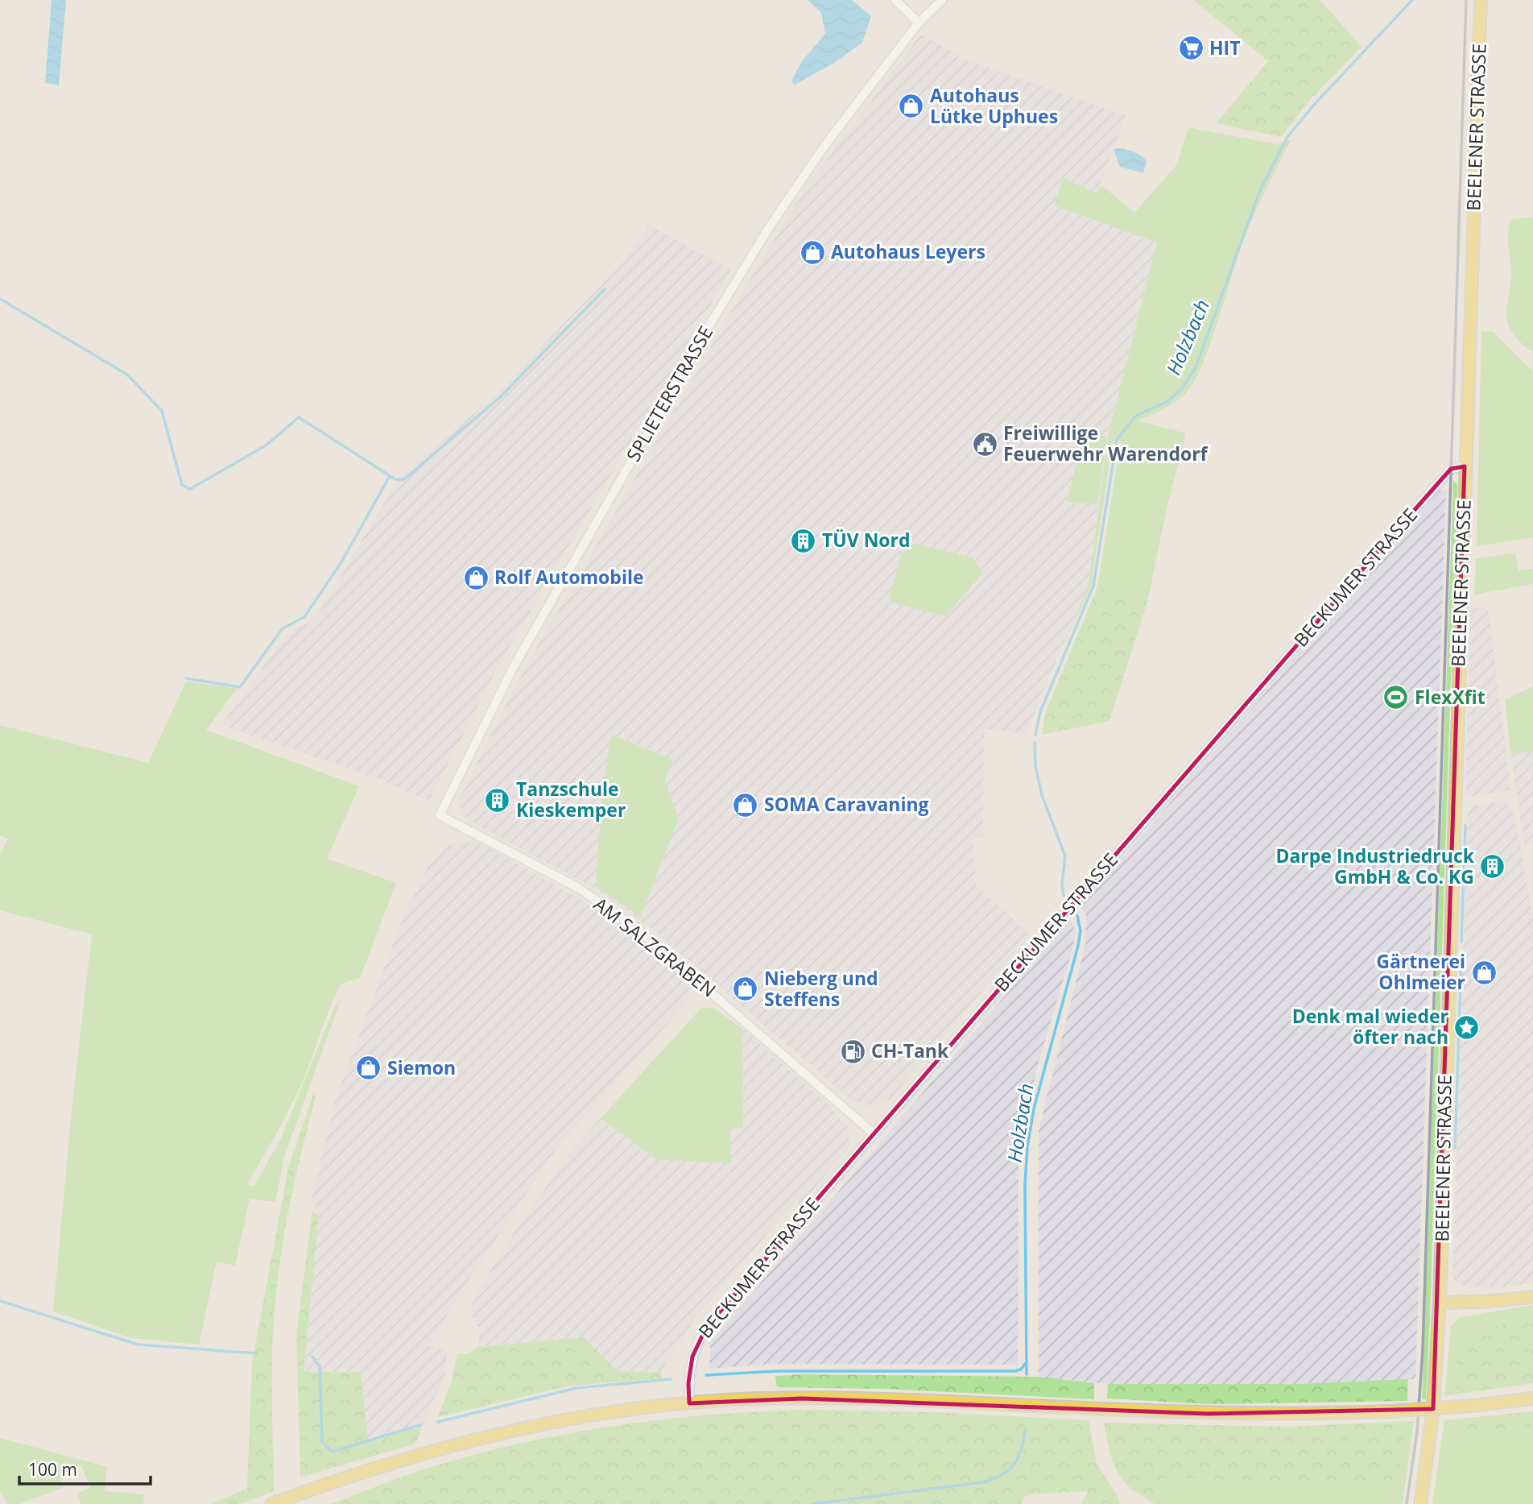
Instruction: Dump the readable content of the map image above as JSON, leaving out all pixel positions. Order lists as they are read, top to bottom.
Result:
{
  "streets": {
    "main road": ["BEELENER STRASSE"],
    "street": ["SPLIETERSTRASSE", "BECKUMER STRASSE", "AM SALZGRABEN"]
  },
  "crossings": [
    ["BEELENER STRASSE", "BECKUMER STRASSE"],
    ["SPLIETERSTRASSE", "AM SALZGRABEN"],
    ["BECKUMER STRASSE", "AM SALZGRABEN"]
  ],
  "water": ["Holzbach"],
  "places": {
    "supermarket": ["HIT"],
    "shop": [
      "Autohaus Lütke Uphues",
      "Autohaus Leyers",
      "Rolf Automobile",
      "SOMA Caravaning",
      "Gärtnerei Ohlmeier",
      "Nieberg und Steffens",
      "Siemon"
    ],
    "public building": ["Freiwillige Feuerwehr Warendorf"],
    "building": ["TÜV Nord", "Tanzschule Kieskemper", "Darpe Industriedruck GmbH & Co. KG"],
    "sports": ["FlexXfit"],
    "place": ["Denk mal wieder öfter nach"],
    "fuel station": ["CH-Tank"]
  },
  "scale_bar": "100 m"
}
